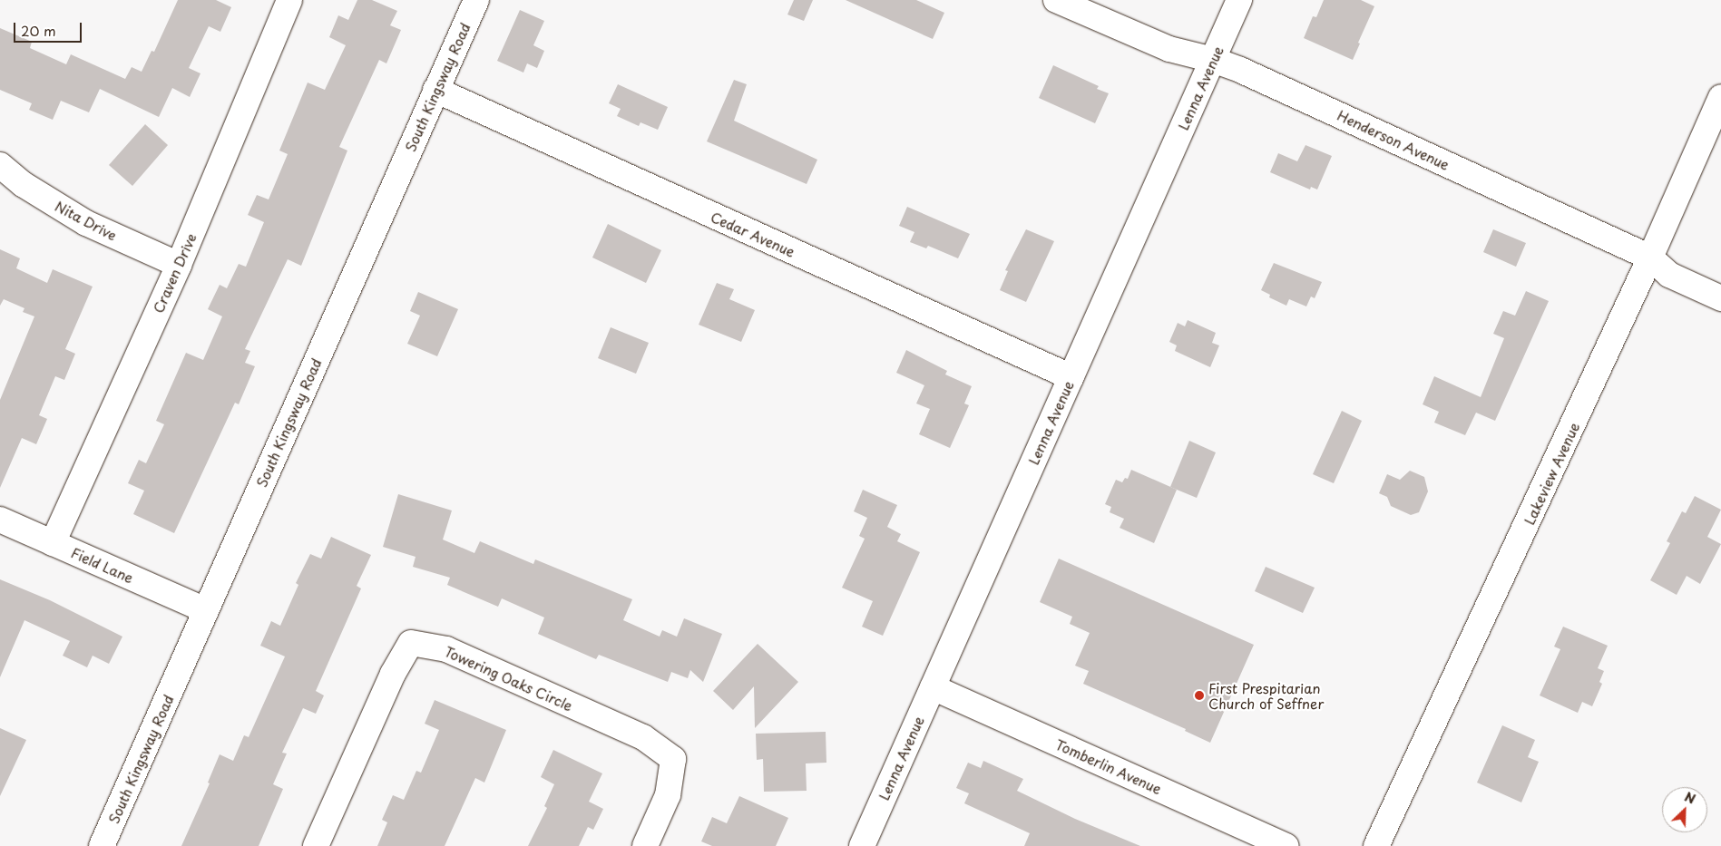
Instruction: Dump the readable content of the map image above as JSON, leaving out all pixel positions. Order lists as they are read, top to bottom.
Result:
{
  "streets": {
    "street": [
      "South Kingsway Road",
      "Lenna Avenue",
      "Henderson Avenue",
      "Nita Drive",
      "Cedar Avenue",
      "Craven Drive",
      "Lakeview Avenue",
      "Field Lane",
      "Towering Oaks Circle",
      "Tomberlin Avenue"
    ]
  },
  "crossings": [
    ["South Kingsway Road", "Cedar Avenue"],
    ["South Kingsway Road", "Field Lane"],
    ["Lenna Avenue", "Henderson Avenue"],
    ["Lenna Avenue", "Cedar Avenue"],
    ["Lenna Avenue", "Tomberlin Avenue"],
    ["Henderson Avenue", "Lakeview Avenue"],
    ["Nita Drive", "Craven Drive"],
    ["Craven Drive", "Field Lane"]
  ],
  "places": ["First Prespitarian Church of Seffner"],
  "scale_bar": "20 m",
  "north": "top right"
}
